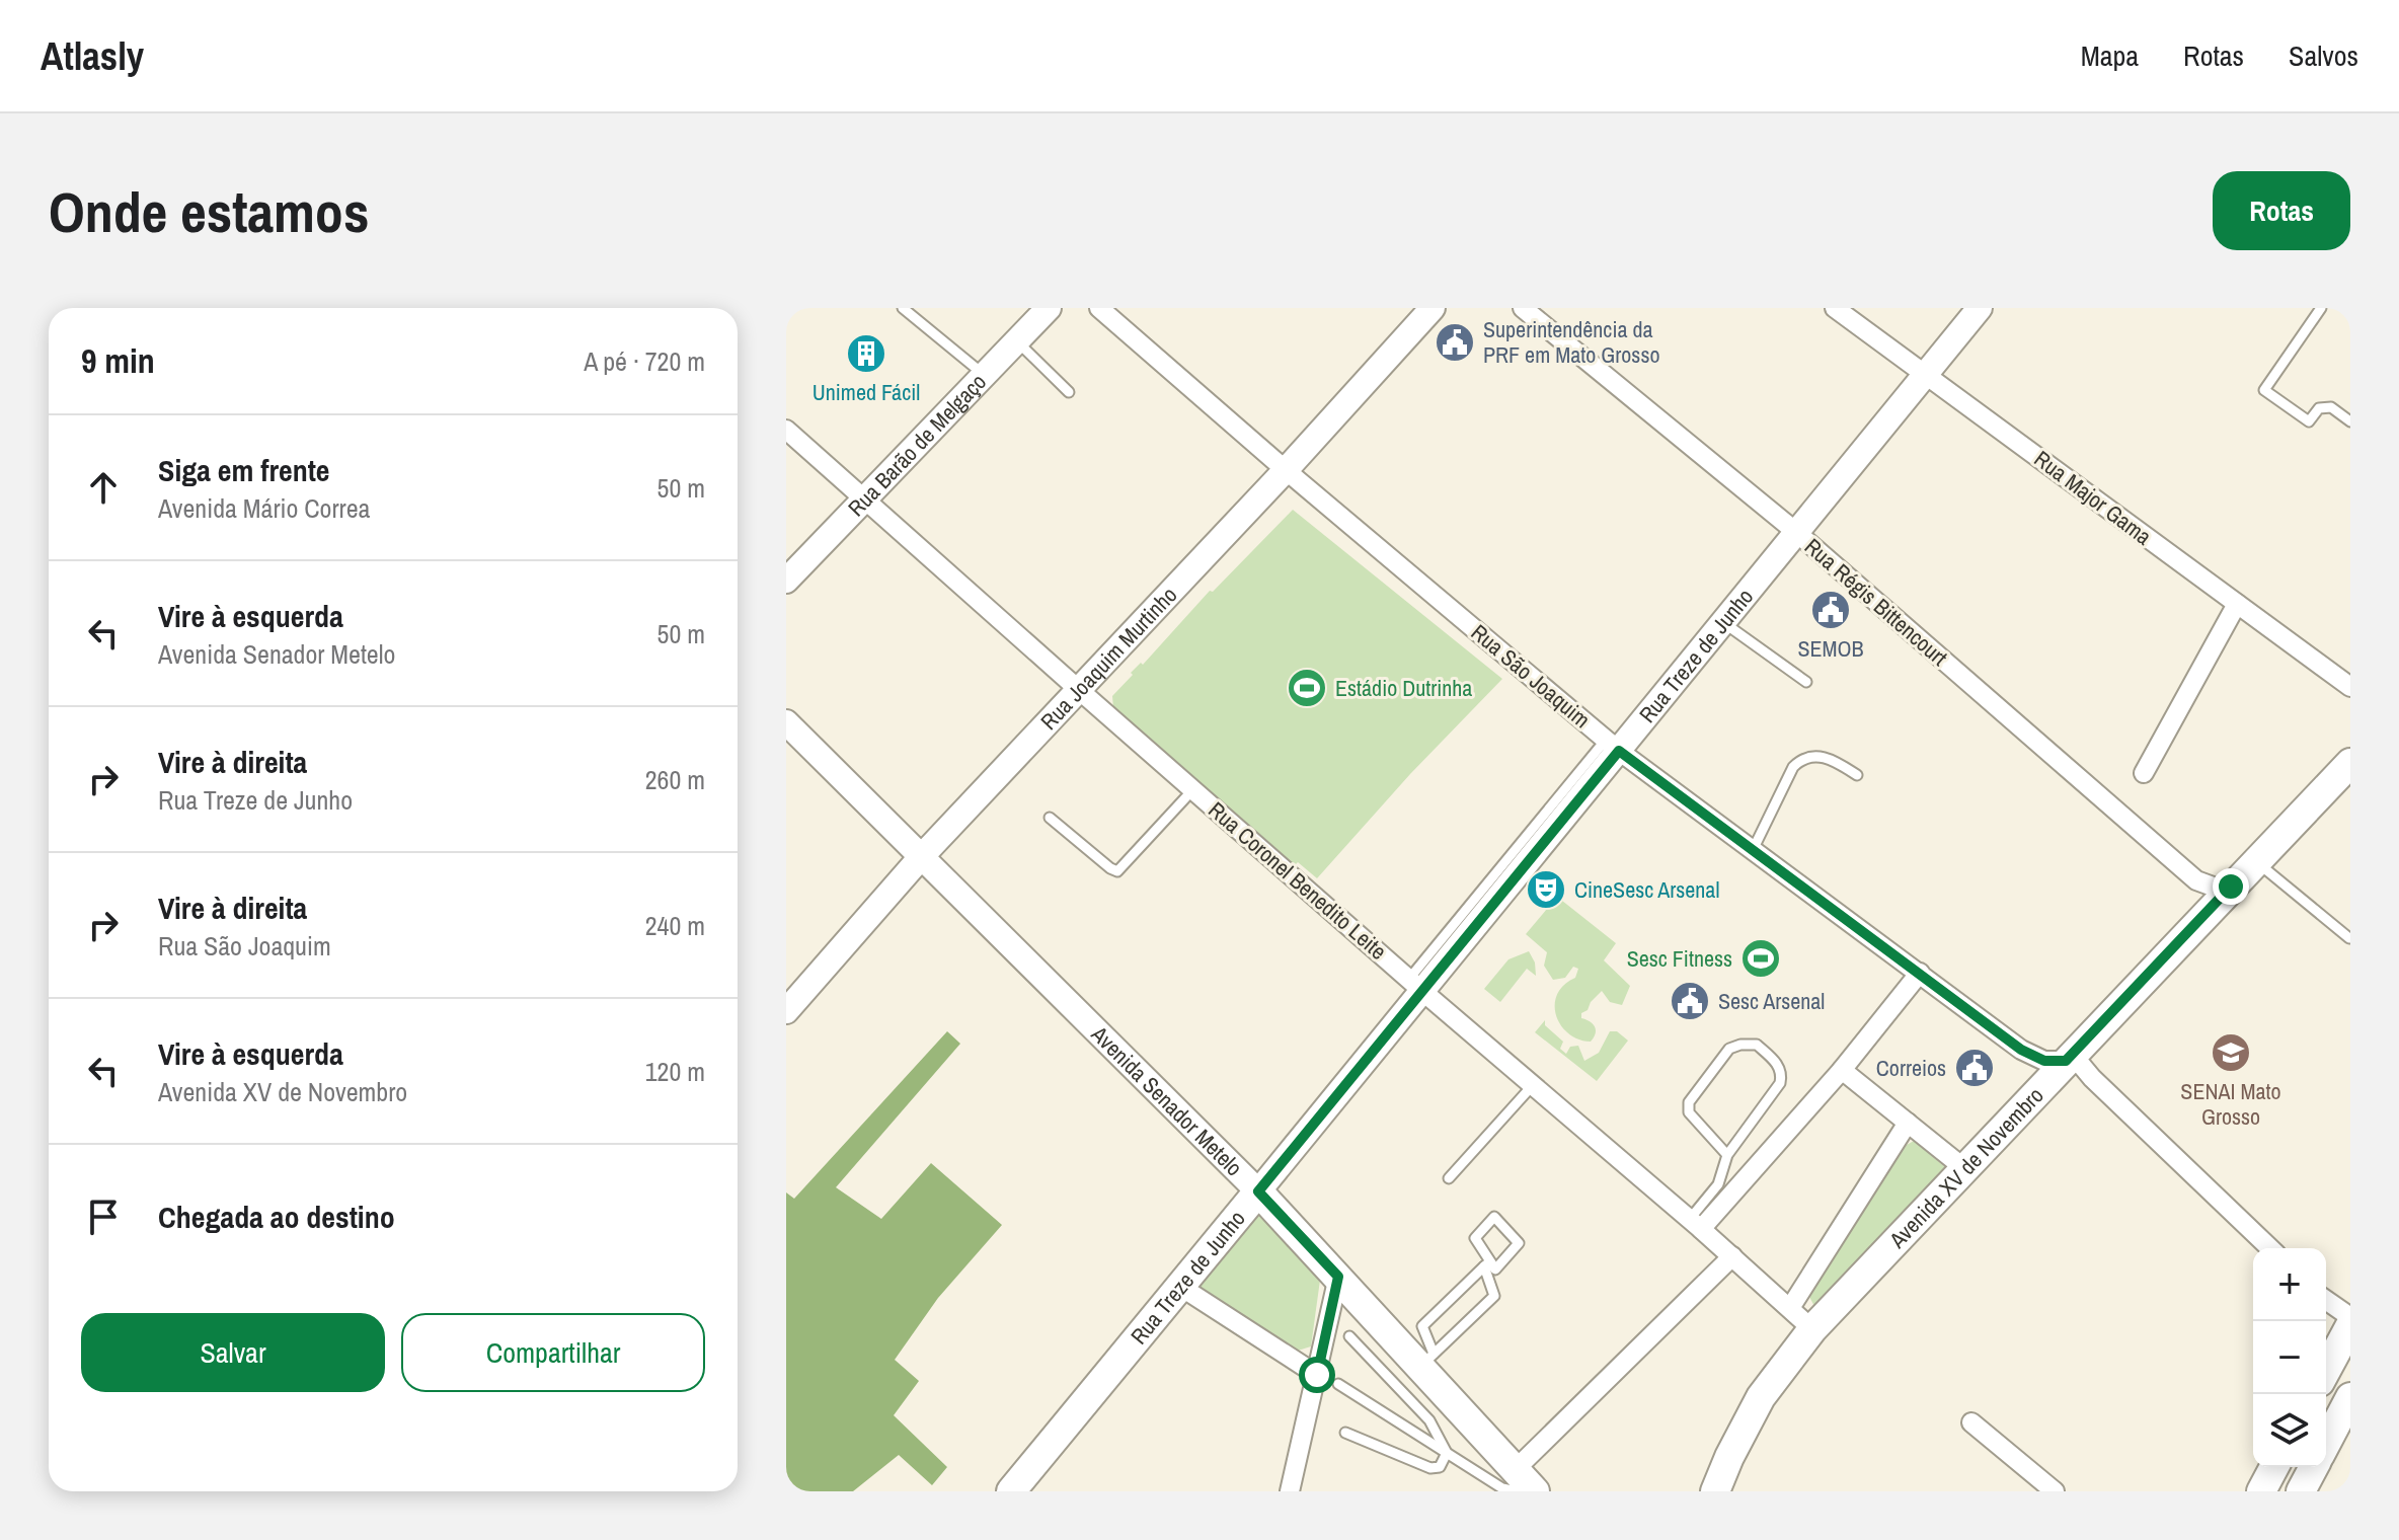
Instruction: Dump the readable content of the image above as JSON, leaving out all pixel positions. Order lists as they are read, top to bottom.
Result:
{
  "streets": {
    "main road": ["Rua Treze de Junho", "Avenida Senador Metelo", "Avenida XV de Novembro"],
    "street": [
      "Rua Barão de Melgaço",
      "Rua Major Gama",
      "Rua Régis Bittencourt",
      "Rua Joaquim Murtinho",
      "Rua São Joaquim",
      "Rua Coronel Benedito Leite"
    ]
  },
  "crossings": [
    ["Rua Barão de Melgaço", "Rua Coronel Benedito Leite"],
    ["Rua Major Gama", "Rua Treze de Junho"],
    ["Rua Régis Bittencourt", "Rua Treze de Junho"],
    ["Rua Régis Bittencourt", "Avenida XV de Novembro"],
    ["Rua Treze de Junho", "Rua São Joaquim"],
    ["Rua Treze de Junho", "Rua Coronel Benedito Leite"],
    ["Rua Treze de Junho", "Avenida Senador Metelo"],
    ["Rua Joaquim Murtinho", "Rua São Joaquim"],
    ["Rua Joaquim Murtinho", "Rua Coronel Benedito Leite"],
    ["Rua Joaquim Murtinho", "Avenida Senador Metelo"],
    ["Rua São Joaquim", "Avenida XV de Novembro"],
    ["Rua Coronel Benedito Leite", "Avenida XV de Novembro"]
  ],
  "places": {
    "public building": [
      "Superintendência da PRF em Mato Grosso",
      "SEMOB",
      "Sesc Arsenal",
      "Correios"
    ],
    "building": ["Unimed Fácil"],
    "sports": ["Estádio Dutrinha", "Sesc Fitness"],
    "theatre": ["CineSesc Arsenal"],
    "school or university": ["SENAI Mato Grosso"]
  },
  "page": {
    "header": "Atlasly",
    "nav": ["Mapa", "Rotas", "Salvos"],
    "buttons": [
      "Rotas",
      ["Salvar", "Compartilhar"]
    ],
    "title": "Onde estamos",
    "heading": ["9 min", "A pé · 720 m"],
    "list": [
      ["Siga em frente", "Avenida Mário Correa", "50 m"],
      ["Vire à esquerda", "Avenida Senador Metelo", "50 m"],
      ["Vire à direita", "Rua Treze de Junho", "260 m"],
      ["Vire à direita", "Rua São Joaquim", "240 m"],
      ["Vire à esquerda", "Avenida XV de Novembro", "120 m"],
      "Chegada ao destino"
    ],
    "map_buttons": ["+", "−"]
  }
}
